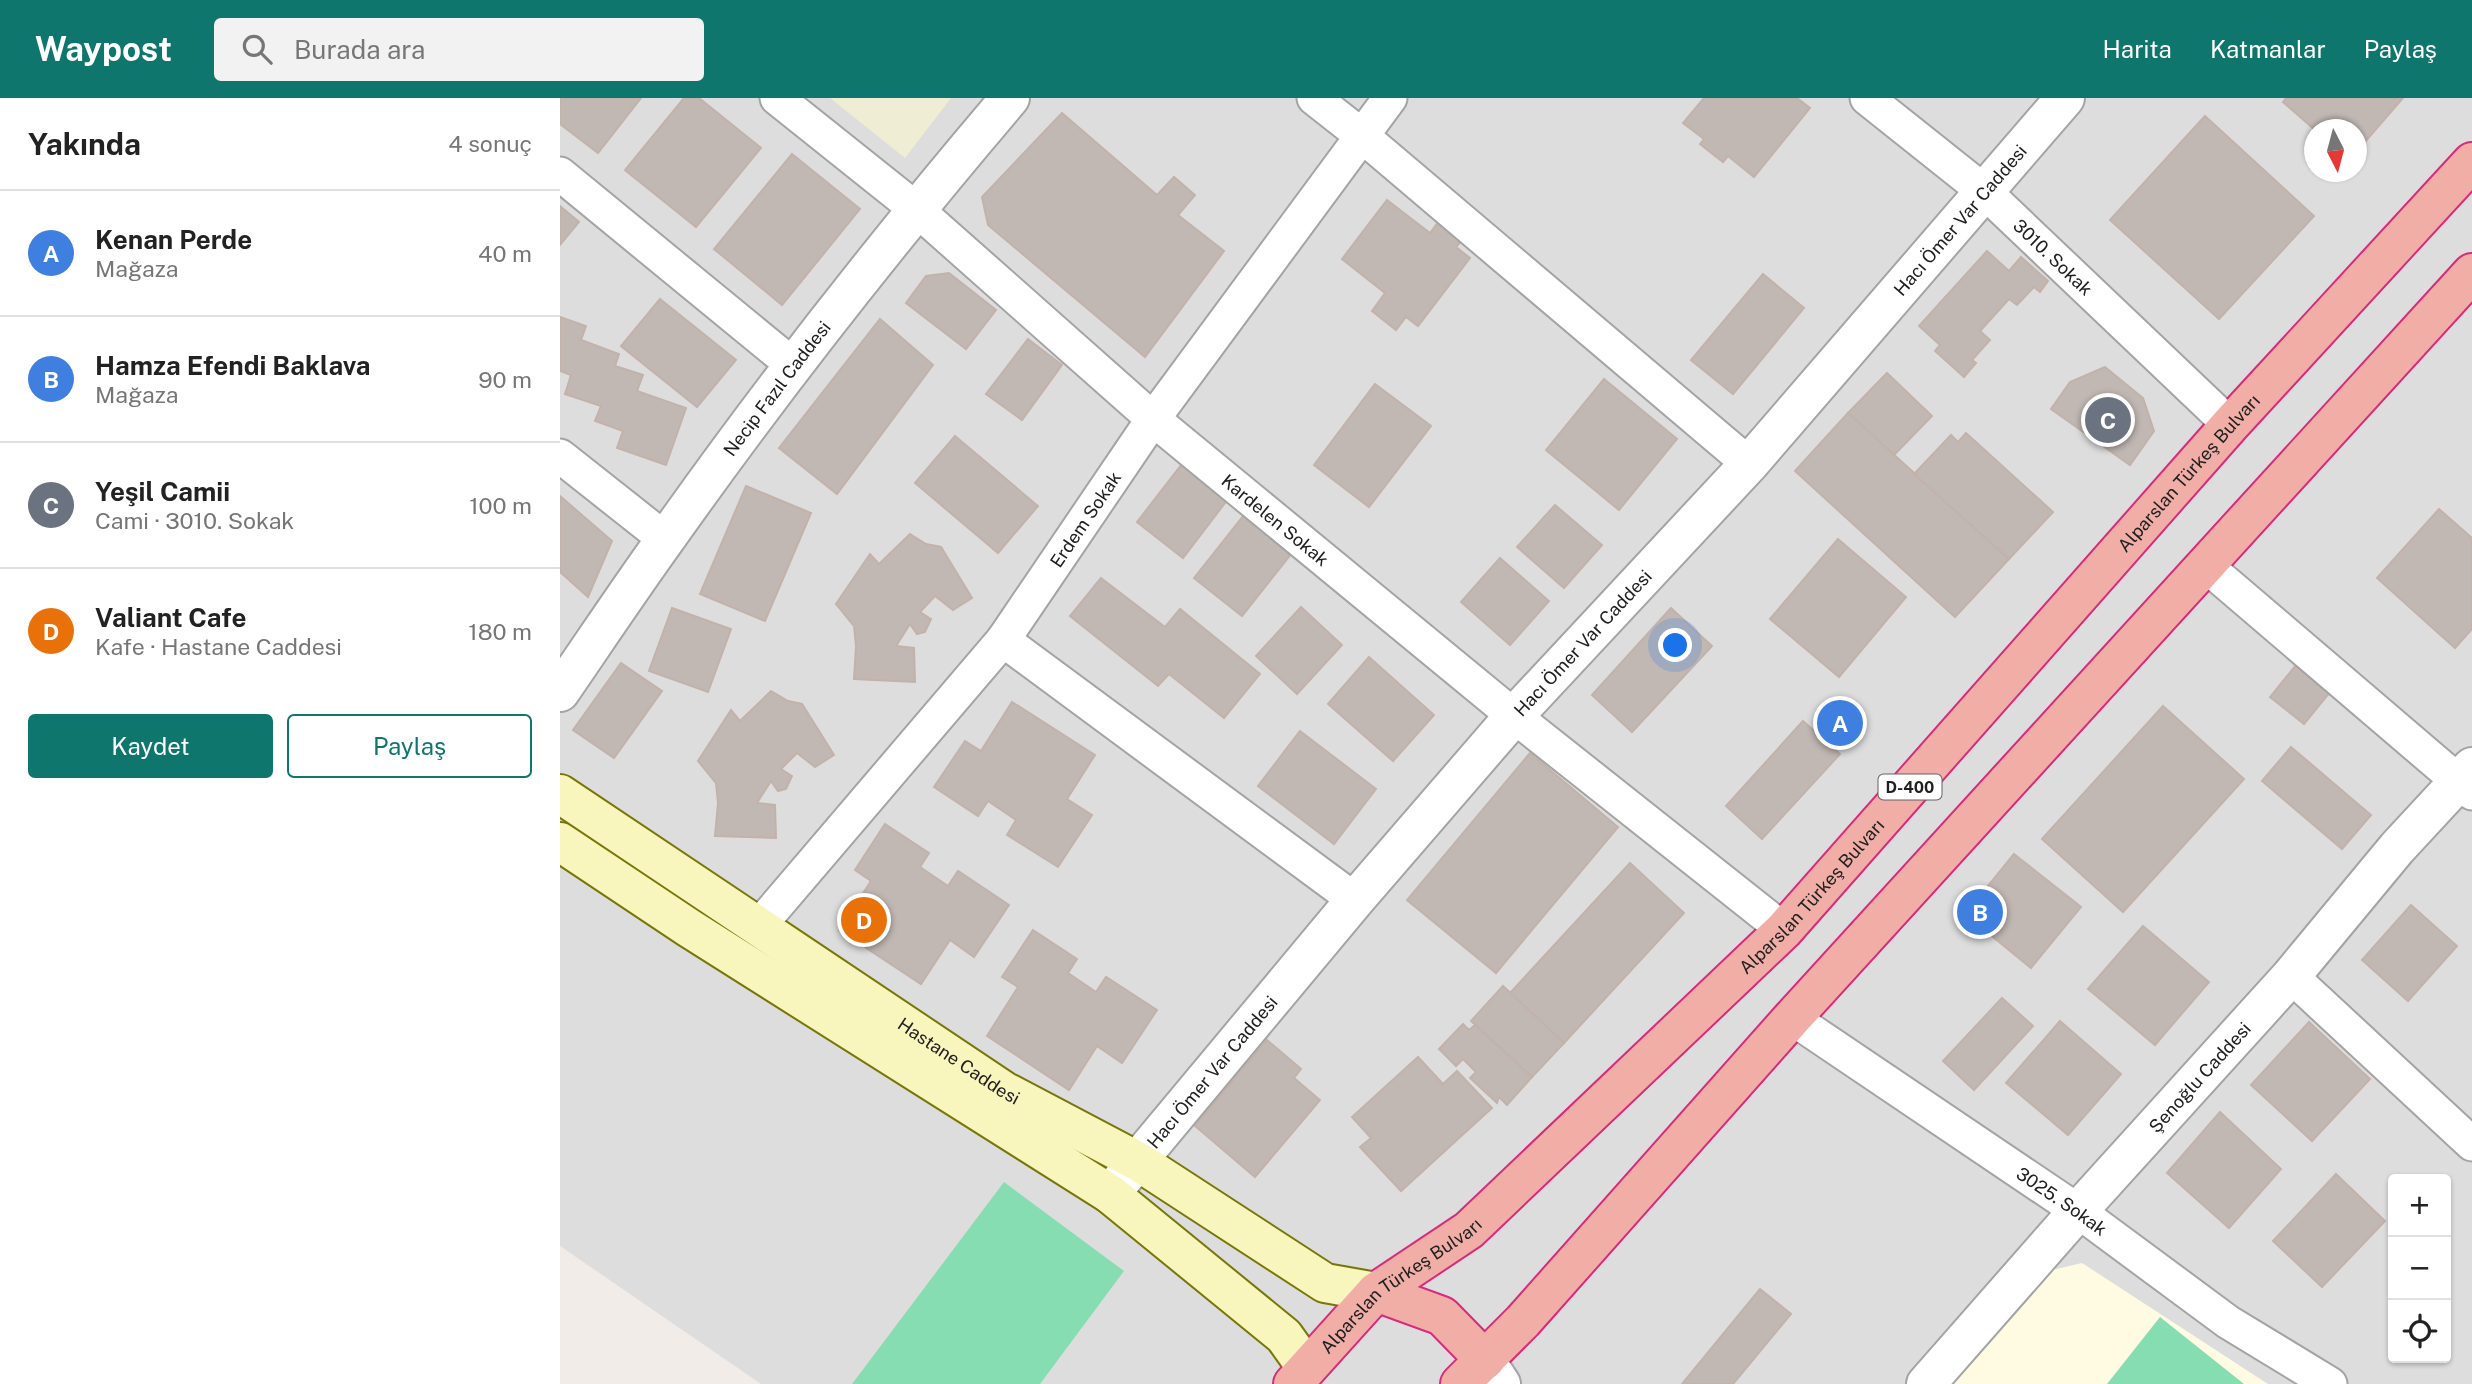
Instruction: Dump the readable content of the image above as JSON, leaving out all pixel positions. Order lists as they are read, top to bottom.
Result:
{
  "streets": {
    "highway": ["Alparslan Türkeş Bulvarı", "D-400"],
    "main road": ["Hastane Caddesi"],
    "street": [
      "Hacı Ömer Var Caddesi",
      "3010. Sokak",
      "Necip Fazıl Caddesi",
      "Erdem Sokak",
      "Kardelen Sokak",
      "Şenoğlu Caddesi",
      "3025. Sokak"
    ]
  },
  "crossings": [
    ["Hacı Ömer Var Caddesi", "3010. Sokak"],
    ["Hacı Ömer Var Caddesi", "Kardelen Sokak"],
    ["Hacı Ömer Var Caddesi", "Hastane Caddesi"],
    ["3010. Sokak", "Alparslan Türkeş Bulvarı"],
    ["Necip Fazıl Caddesi", "Kardelen Sokak"],
    ["Alparslan Türkeş Bulvarı", "Kardelen Sokak"],
    ["Alparslan Türkeş Bulvarı", "Hastane Caddesi"],
    ["Erdem Sokak", "Kardelen Sokak"],
    ["Erdem Sokak", "Hastane Caddesi"],
    ["Şenoğlu Caddesi", "3025. Sokak"]
  ],
  "north": "bottom",
  "page": {
    "header": "Waypost",
    "search": "Burada ara",
    "nav": ["Harita", "Katmanlar", "Paylaş"],
    "heading": ["Yakında", "4 sonuç"],
    "list": [
      {
        "mark": "A",
        "name": "Kenan Perde",
        "note": "Mağaza",
        "value": "40 m"
      },
      {
        "mark": "B",
        "name": "Hamza Efendi Baklava",
        "note": "Mağaza",
        "value": "90 m"
      },
      {
        "mark": "C",
        "name": "Yeşil Camii",
        "note": "Cami · 3010. Sokak",
        "value": "100 m"
      },
      {
        "mark": "D",
        "name": "Valiant Cafe",
        "note": "Kafe · Hastane Caddesi",
        "value": "180 m"
      }
    ],
    "pins": [
      "C",
      "A",
      "B",
      "D"
    ],
    "buttons": ["Kaydet", "Paylaş"],
    "map_buttons": ["+", "−"]
  }
}
